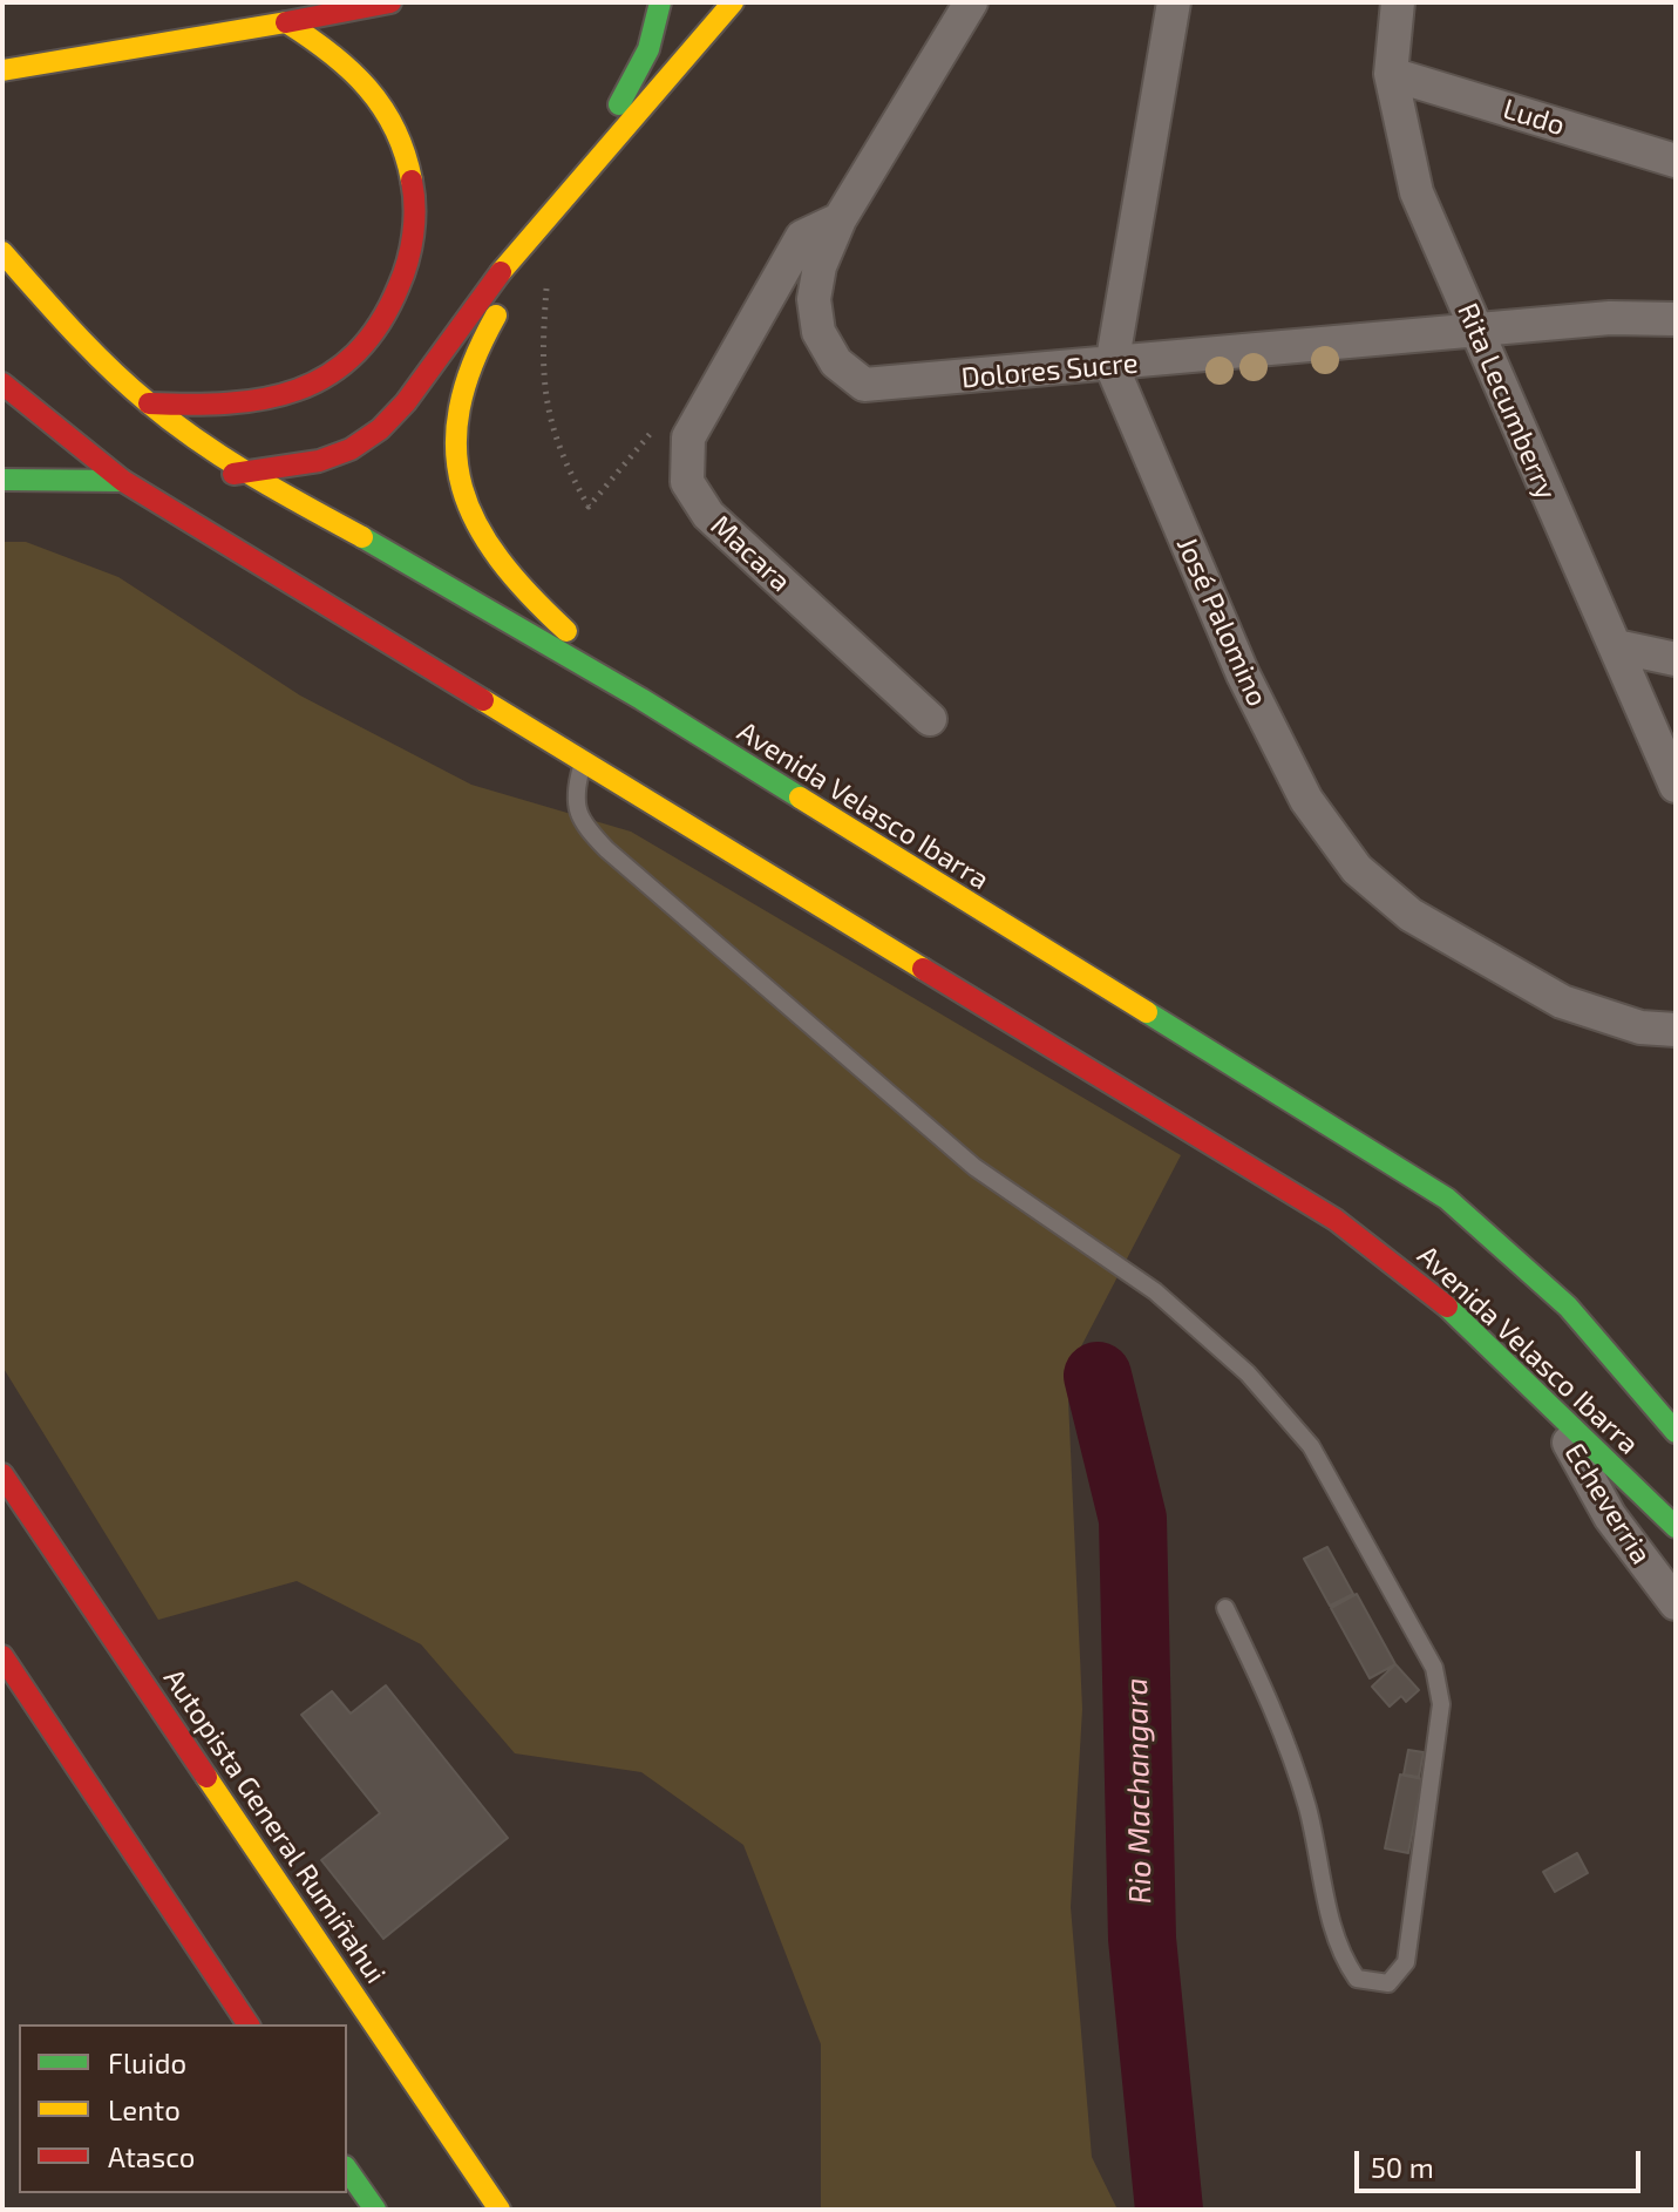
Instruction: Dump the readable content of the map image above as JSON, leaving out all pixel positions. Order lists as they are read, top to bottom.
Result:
{
  "streets": {
    "main road": ["Avenida Velasco Ibarra", "Autopista General Rumiñahui"],
    "street": [
      "Ludo",
      "Dolores Sucre",
      "Rita Lecumberry",
      "Macara",
      "José Palomino",
      "Echeverria"
    ]
  },
  "crossings": [
    ["Ludo", "Rita Lecumberry"],
    ["Dolores Sucre", "Rita Lecumberry"],
    ["Dolores Sucre", "Macara"],
    ["Dolores Sucre", "José Palomino"],
    ["Avenida Velasco Ibarra", "Echeverria"]
  ],
  "water": ["Rio Machangara"],
  "legend": ["Fluido", "Lento", "Atasco"],
  "scale_bar": "50 m"
}
